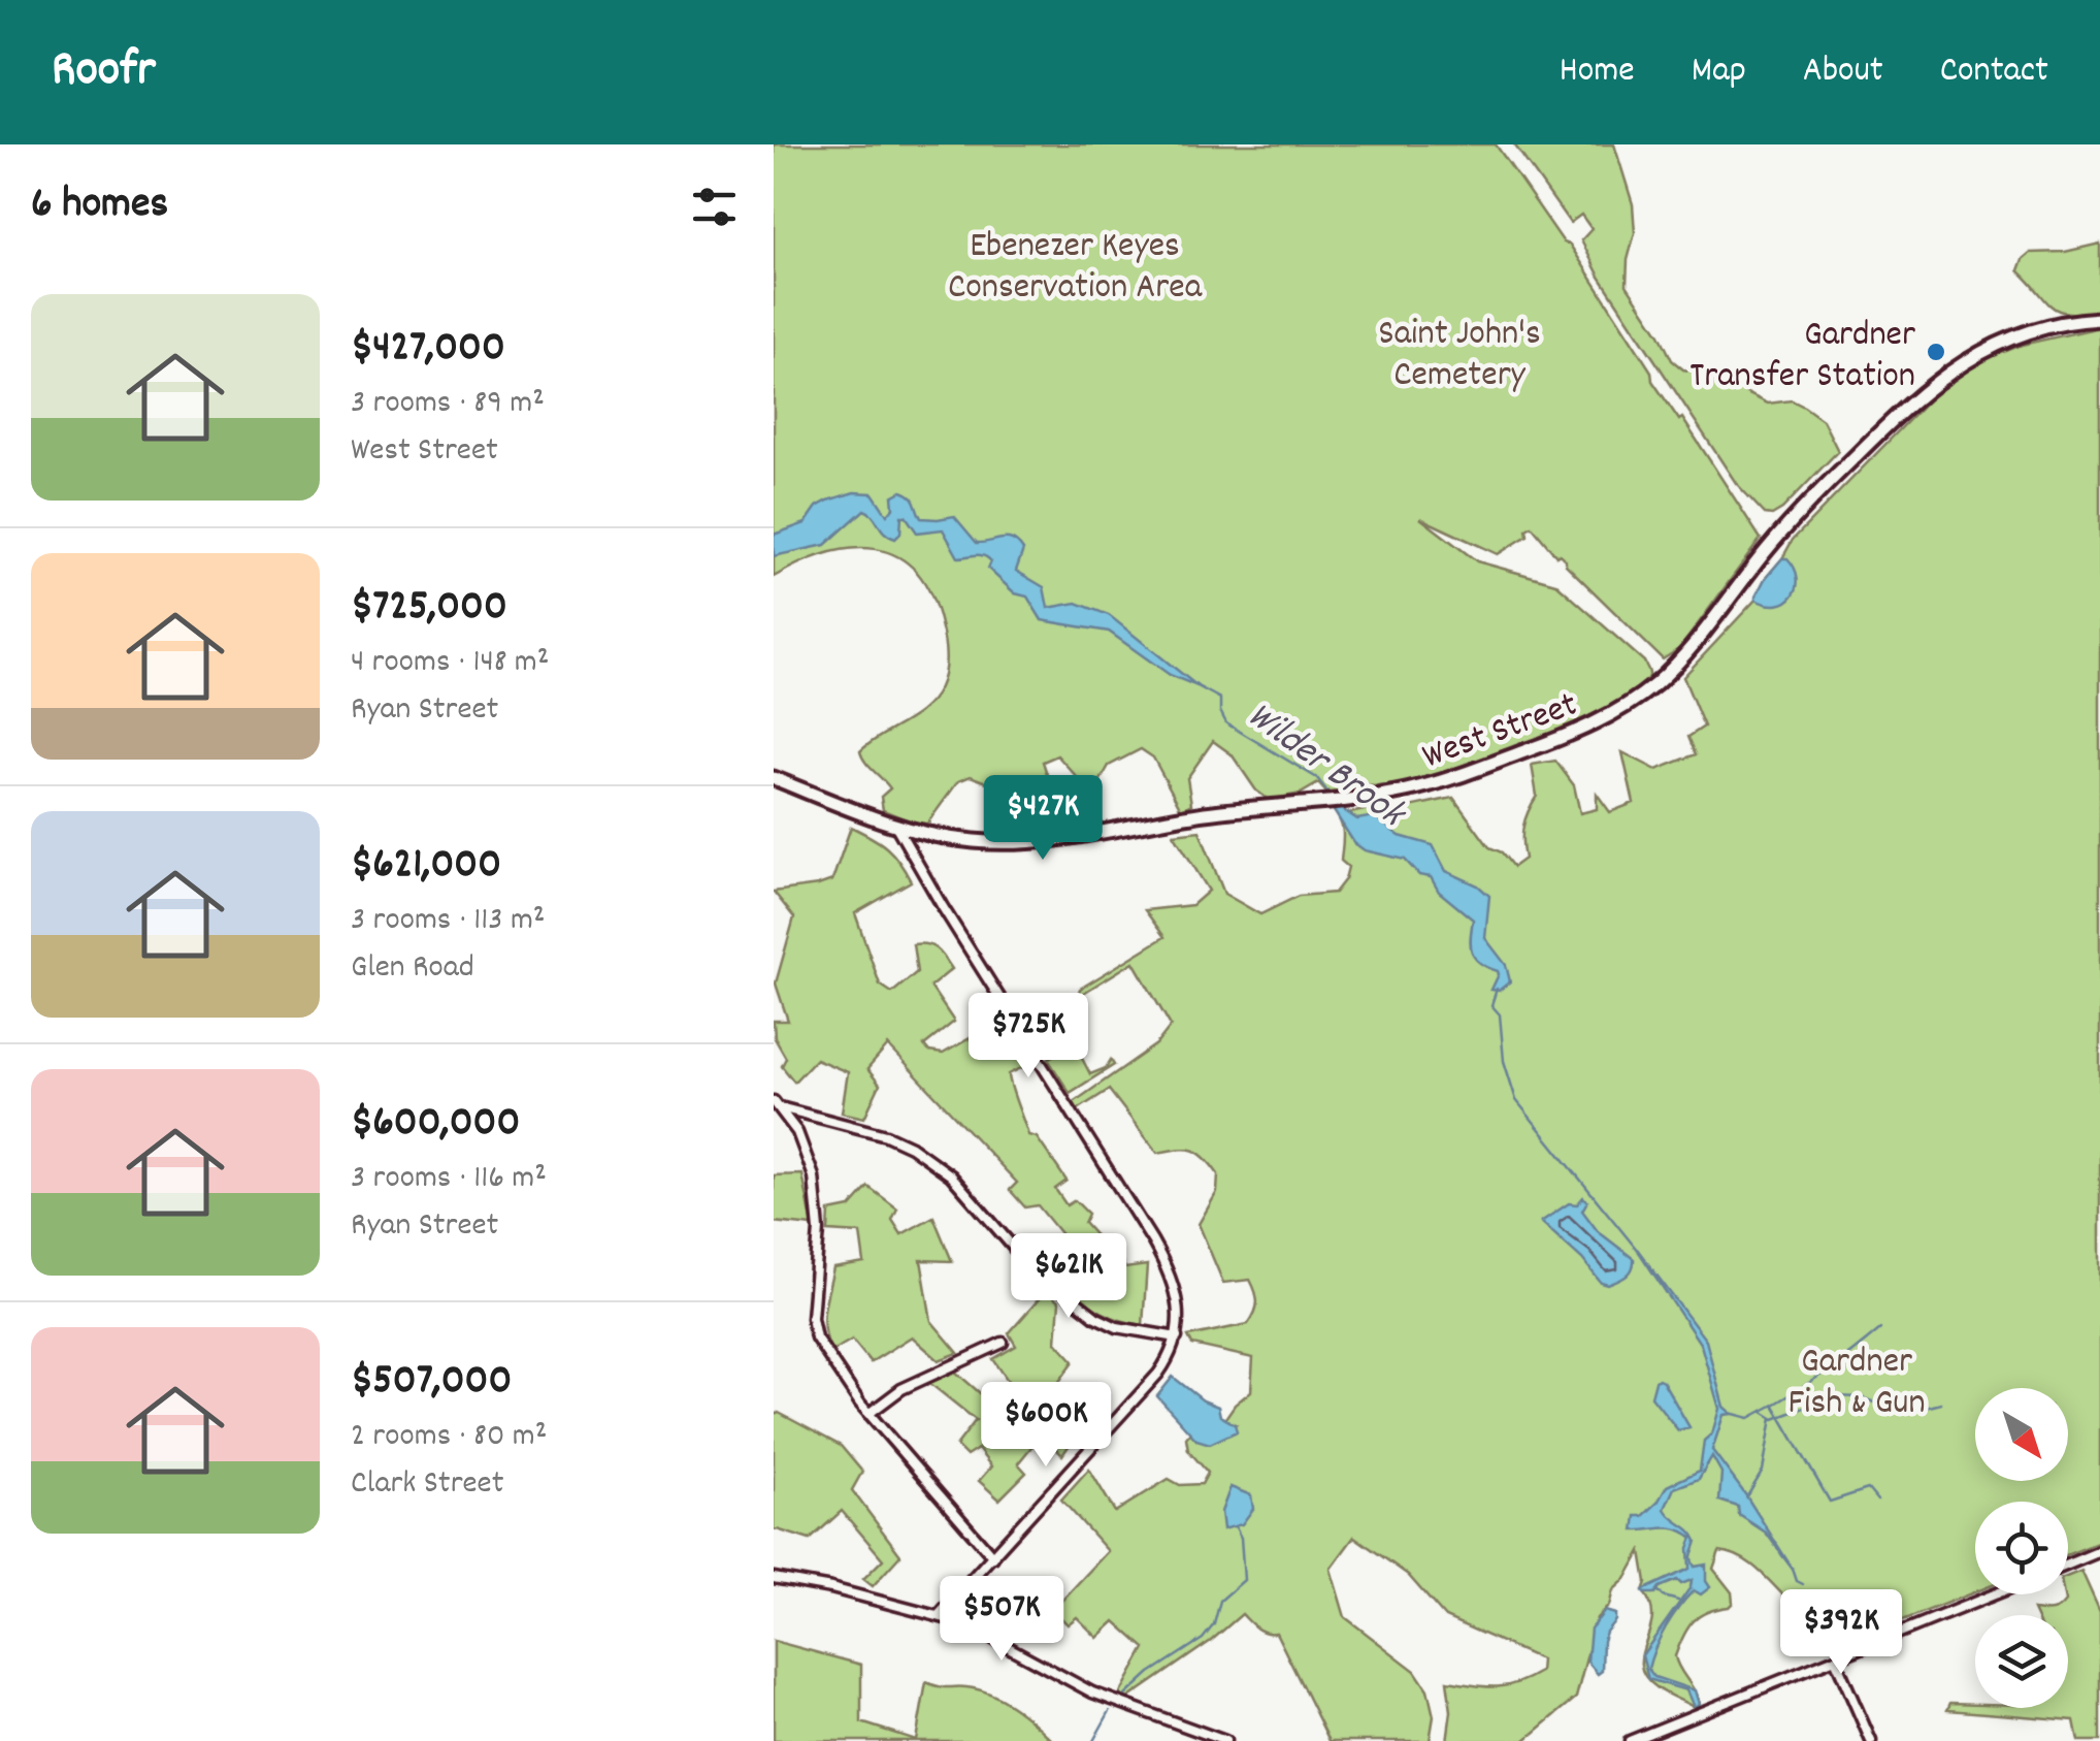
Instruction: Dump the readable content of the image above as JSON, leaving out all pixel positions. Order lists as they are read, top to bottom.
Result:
{
  "streets": {
    "main road": ["West Street"]
  },
  "water": ["Wilder Brook"],
  "parks": ["Ebenezer Keyes Conservation Area", "Saint John's Cemetery", "Gardner Fish & Gun"],
  "places": ["Gardner Transfer Station"],
  "north": "bottom right",
  "page": {
    "header": "Roofr",
    "nav": [
      "Home",
      "Map",
      "About",
      "Contact"
    ],
    "heading": "6 homes",
    "list": [
      {
        "name": "$427,000",
        "note": "3 rooms · 89 m² · West Street"
      },
      {
        "name": "$725,000",
        "note": "4 rooms · 148 m² · Ryan Street"
      },
      {
        "name": "$621,000",
        "note": "3 rooms · 113 m² · Glen Road"
      },
      {
        "name": "$600,000",
        "note": "3 rooms · 116 m² · Ryan Street"
      },
      {
        "name": "$507,000",
        "note": "2 rooms · 80 m² · Clark Street"
      }
    ],
    "price": [
      "$427K",
      "$725K",
      "$621K",
      "$600K",
      "$507K",
      "$392K"
    ]
  }
}
